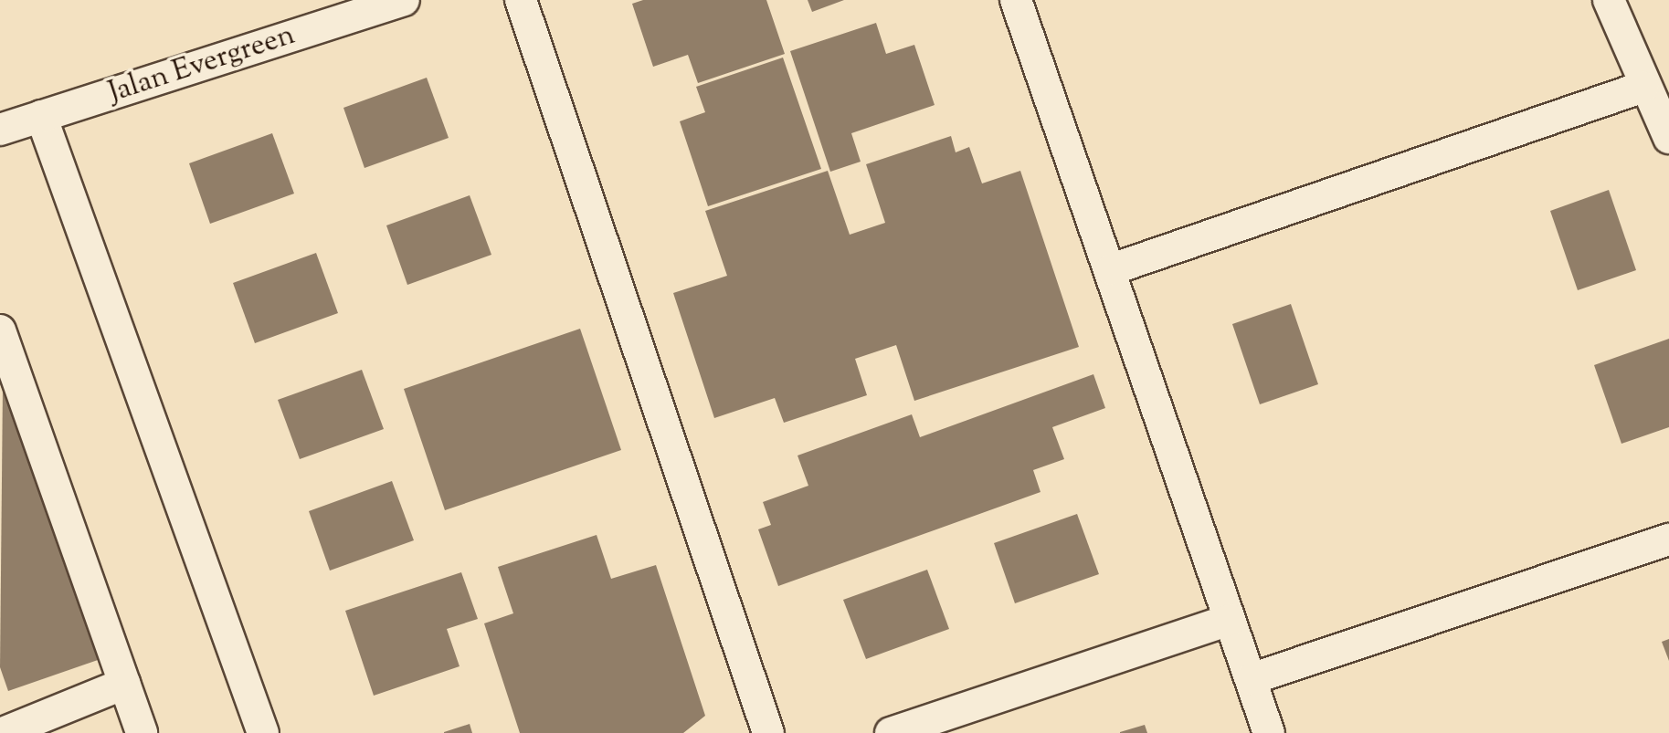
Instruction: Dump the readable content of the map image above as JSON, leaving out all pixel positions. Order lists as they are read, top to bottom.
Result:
{
  "streets": {
    "street": ["Jalan Evergreen"]
  }
}
